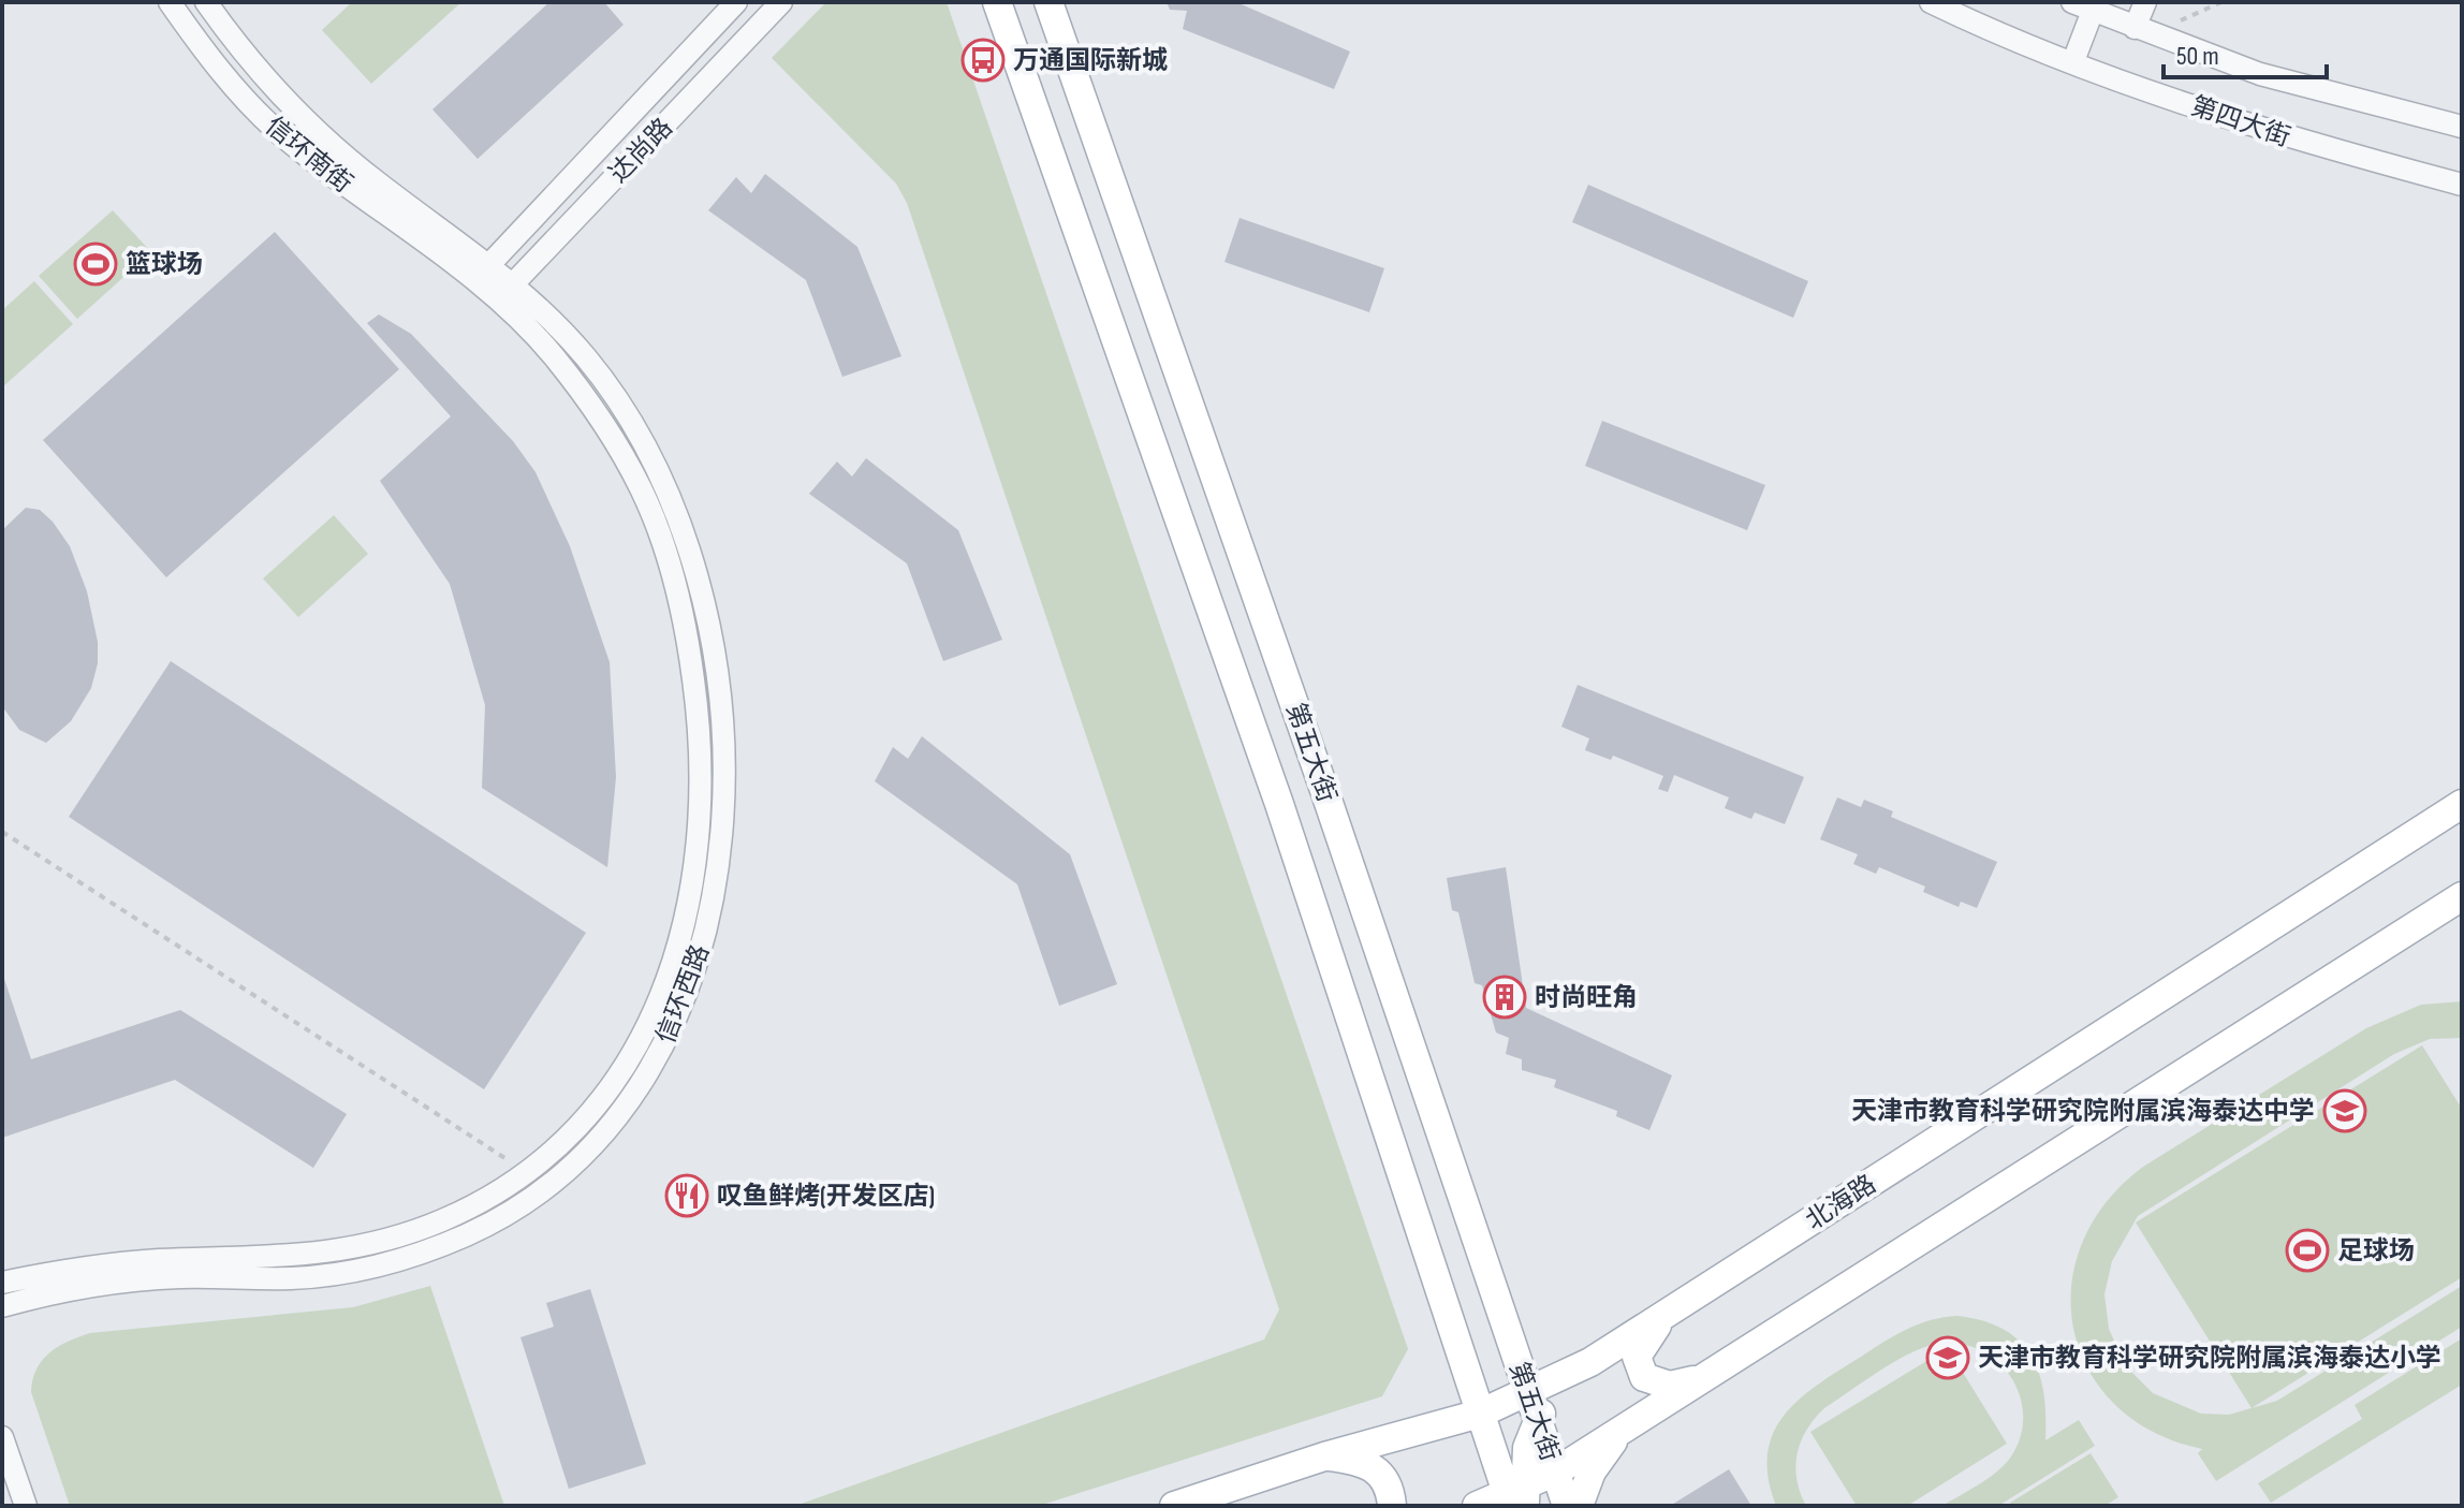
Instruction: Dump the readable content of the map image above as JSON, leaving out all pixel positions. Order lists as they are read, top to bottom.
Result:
{
  "streets": {
    "main road": ["第五大街", "北海路"],
    "street": [
      "第四大街",
      "达尚路",
      "信环南街",
      "信环西路"
    ]
  },
  "crossings": [
    ["达尚路", "信环南街"],
    ["达尚路", "信环西路"],
    ["信环南街", "信环西路"],
    ["第五大街", "北海路"]
  ],
  "places": {
    "bus stop": ["万通国际新城"],
    "sports": ["篮球场", "足球场"],
    "building": ["时尚旺角"],
    "school or university": ["天津市教育科学研究院附属滨海泰达中学", "天津市教育科学研究院附属滨海泰达小学"],
    "restaurant": ["叹鱼鲜烤(开发区店)"]
  },
  "scale_bar": "50 m"
}
